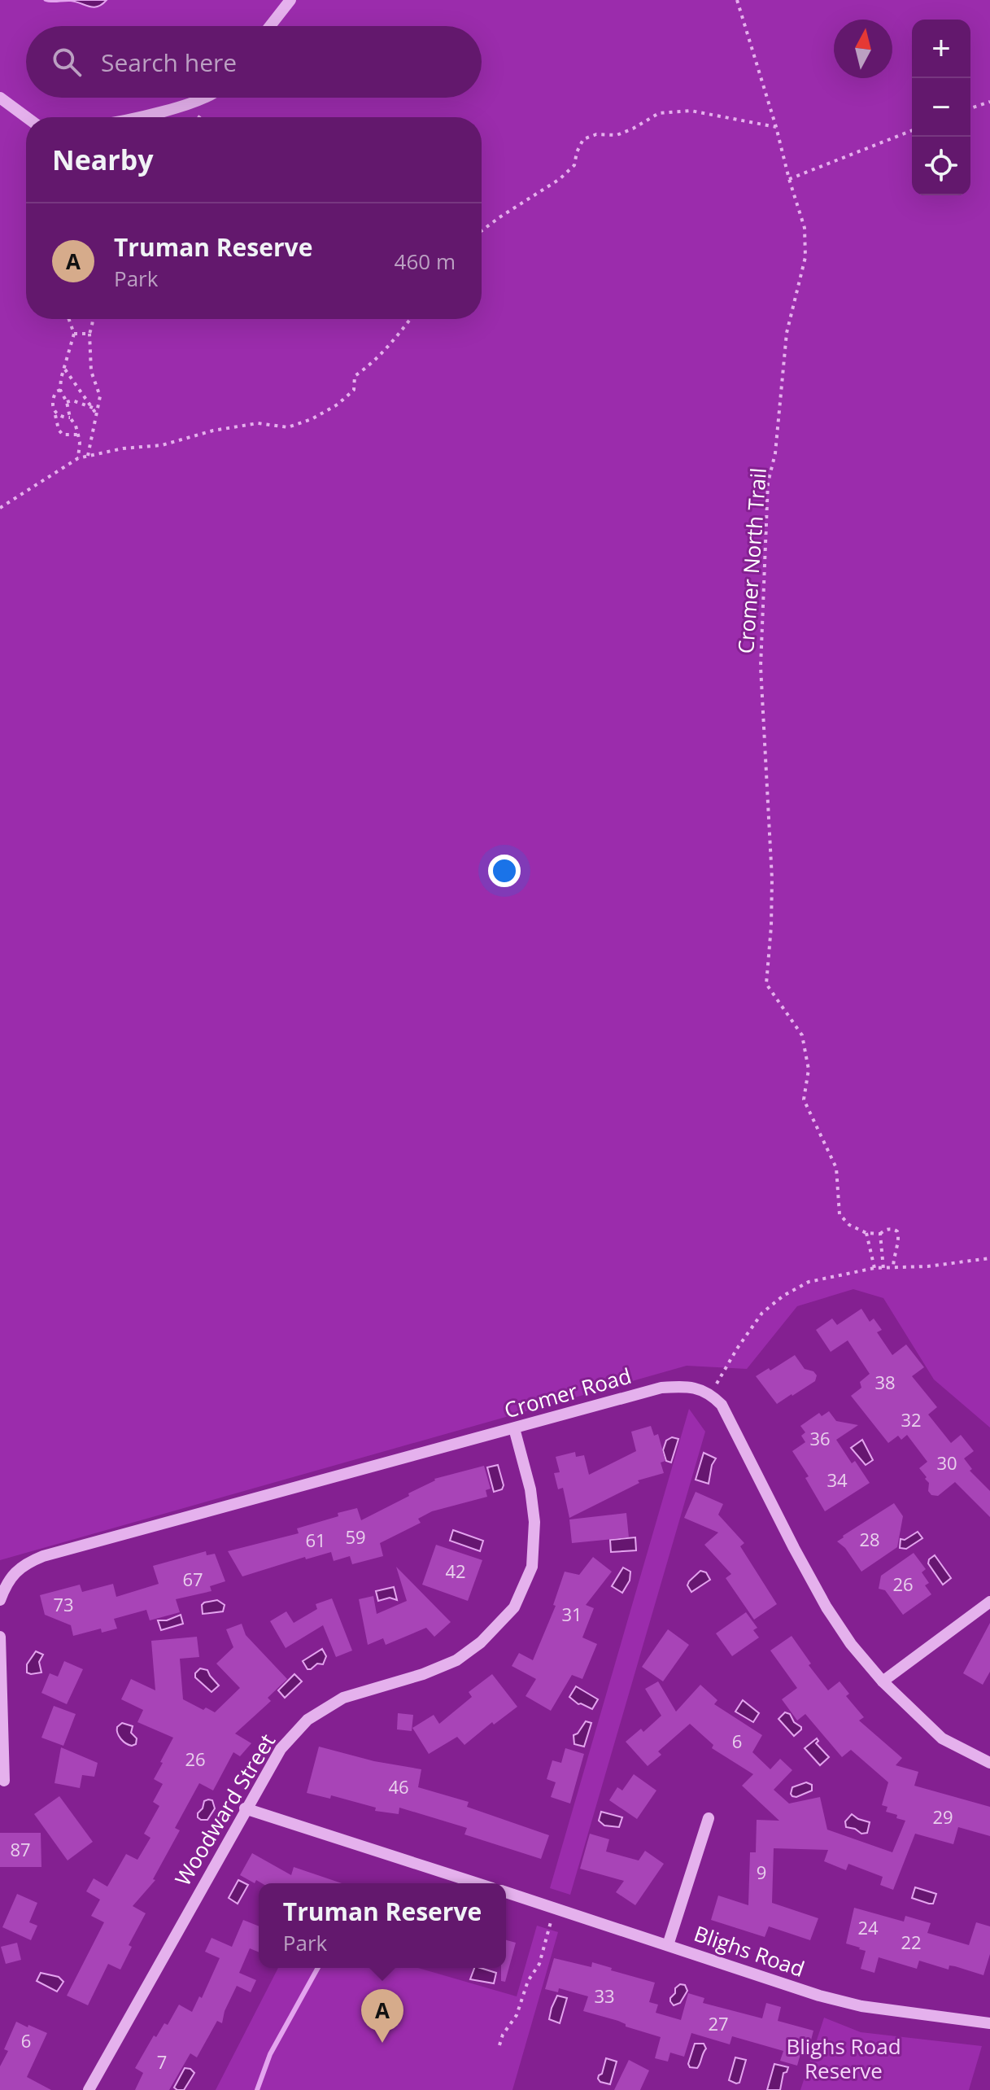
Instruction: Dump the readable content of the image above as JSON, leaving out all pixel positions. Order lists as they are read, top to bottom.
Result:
{
  "streets": {
    "street": ["Cromer Road", "Woodward Street", "Blighs Road"],
    "path": ["Cromer North Trail"]
  },
  "crossings": [
    ["Cromer Road", "Woodward Street"]
  ],
  "parks": ["Blighs Road Reserve"],
  "house_numbers": [
    "38",
    "32",
    "36",
    "30",
    "34",
    "59",
    "28",
    "61",
    "42",
    "67",
    "26",
    "73",
    "31",
    "6",
    "26",
    "46",
    "29",
    "87",
    "9",
    "24",
    "22",
    "33",
    "27",
    "6",
    "7"
  ],
  "north": "top",
  "page": {
    "map_buttons": ["+", "−"],
    "search": "Search here",
    "heading": "Nearby",
    "list": [
      {
        "mark": "A",
        "name": "Truman Reserve",
        "note": "Park",
        "value": "460 m"
      }
    ],
    "popup": ["Truman Reserve", "Park"],
    "pins": "A"
  }
}
